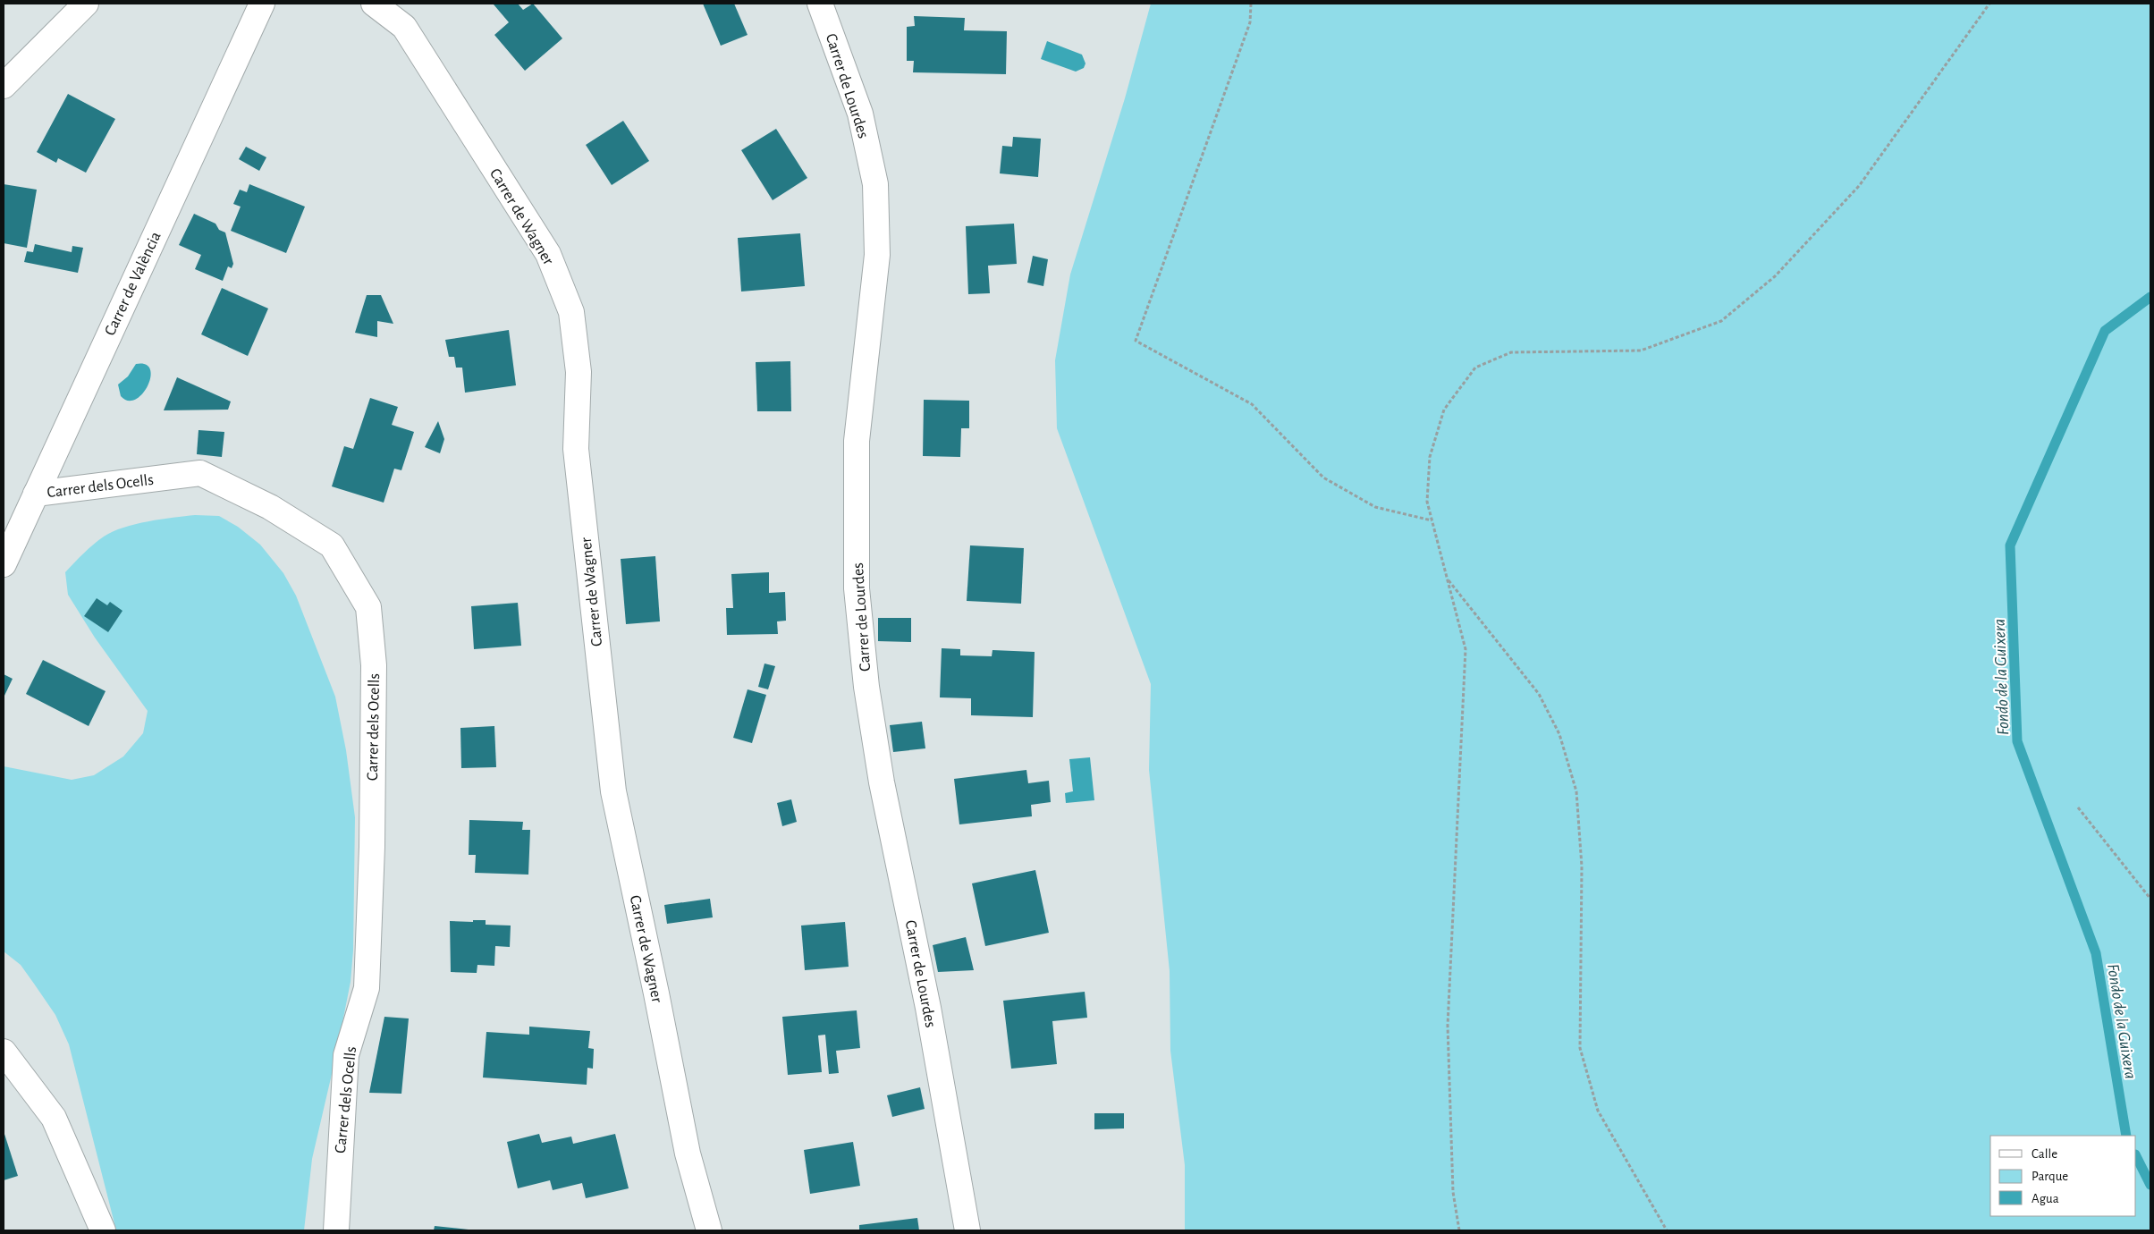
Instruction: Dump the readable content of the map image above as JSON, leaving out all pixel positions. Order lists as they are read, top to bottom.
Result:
{
  "streets": {
    "street": [
      "Carrer de Lourdes",
      "Carrer de Wagner",
      "Carrer de València",
      "Carrer dels Ocells"
    ]
  },
  "crossings": [
    ["Carrer de València", "Carrer dels Ocells"]
  ],
  "water": ["Fondo de la Guixera"],
  "legend": ["Calle", "Parque", "Agua"]
}
